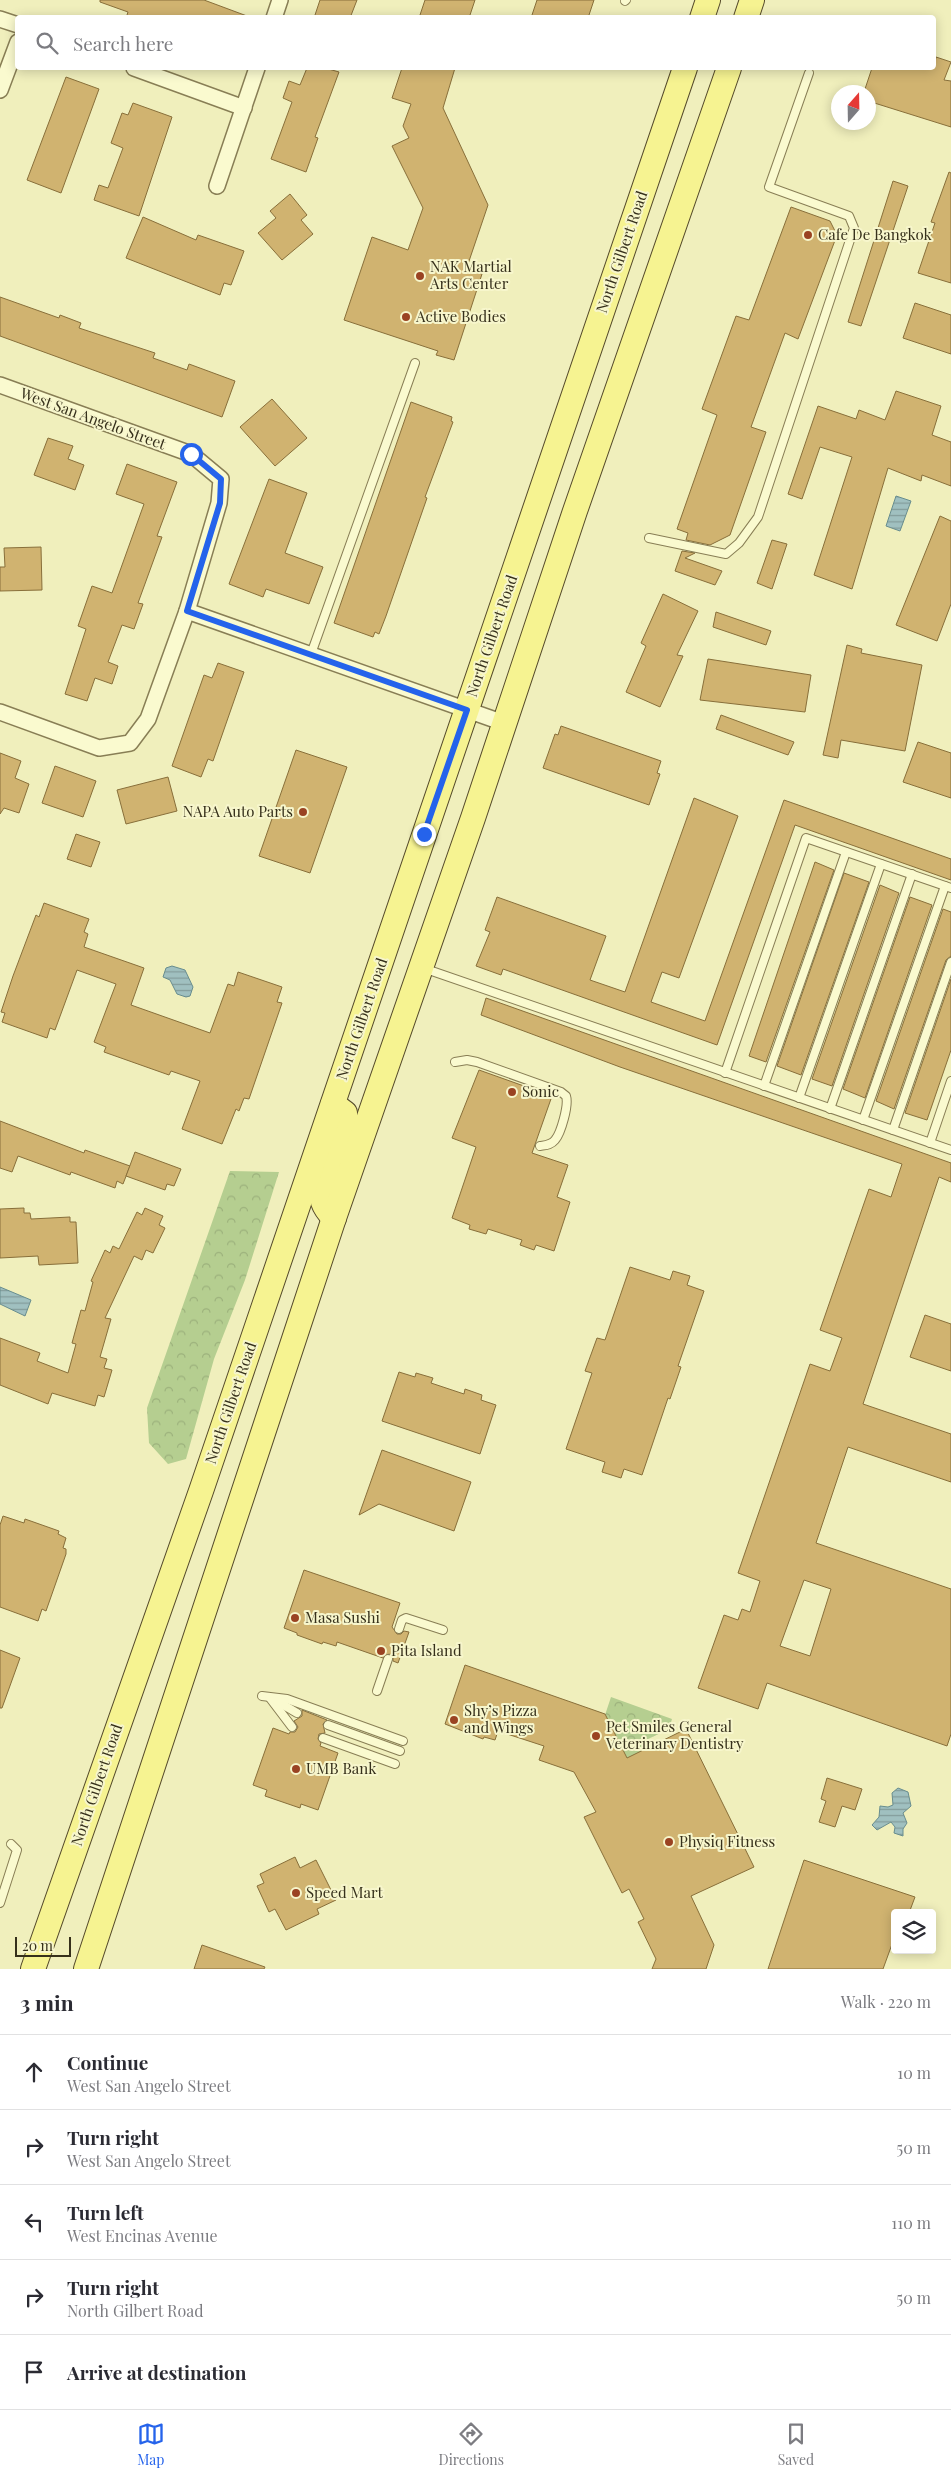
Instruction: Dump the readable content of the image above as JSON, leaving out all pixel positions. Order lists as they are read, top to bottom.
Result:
{
  "streets": {
    "main road": ["North Gilbert Road"],
    "street": ["West San Angelo Street"]
  },
  "places": [
    "Cafe De Bangkok",
    "NAK Martial Arts Center",
    "Active Bodies",
    "NAPA Auto Parts",
    "Sonic",
    "Masa Sushi",
    "Pita Island",
    "Shy’s Pizza and Wings",
    "Pet Smiles General Veterinary Dentistry",
    "UMB Bank",
    "Physiq Fitness",
    "Speed Mart"
  ],
  "scale_bar": "20 m",
  "north": "top",
  "page": {
    "search": "Search here",
    "scale": "20 m",
    "heading": ["3 min", "Walk · 220 m"],
    "list": [
      ["Continue", "West San Angelo Street", "10 m"],
      ["Turn right", "West San Angelo Street", "50 m"],
      ["Turn left", "West Encinas Avenue", "110 m"],
      ["Turn right", "North Gilbert Road", "50 m"],
      "Arrive at destination"
    ],
    "nav": ["Map", "Directions", "Saved"]
  }
}
